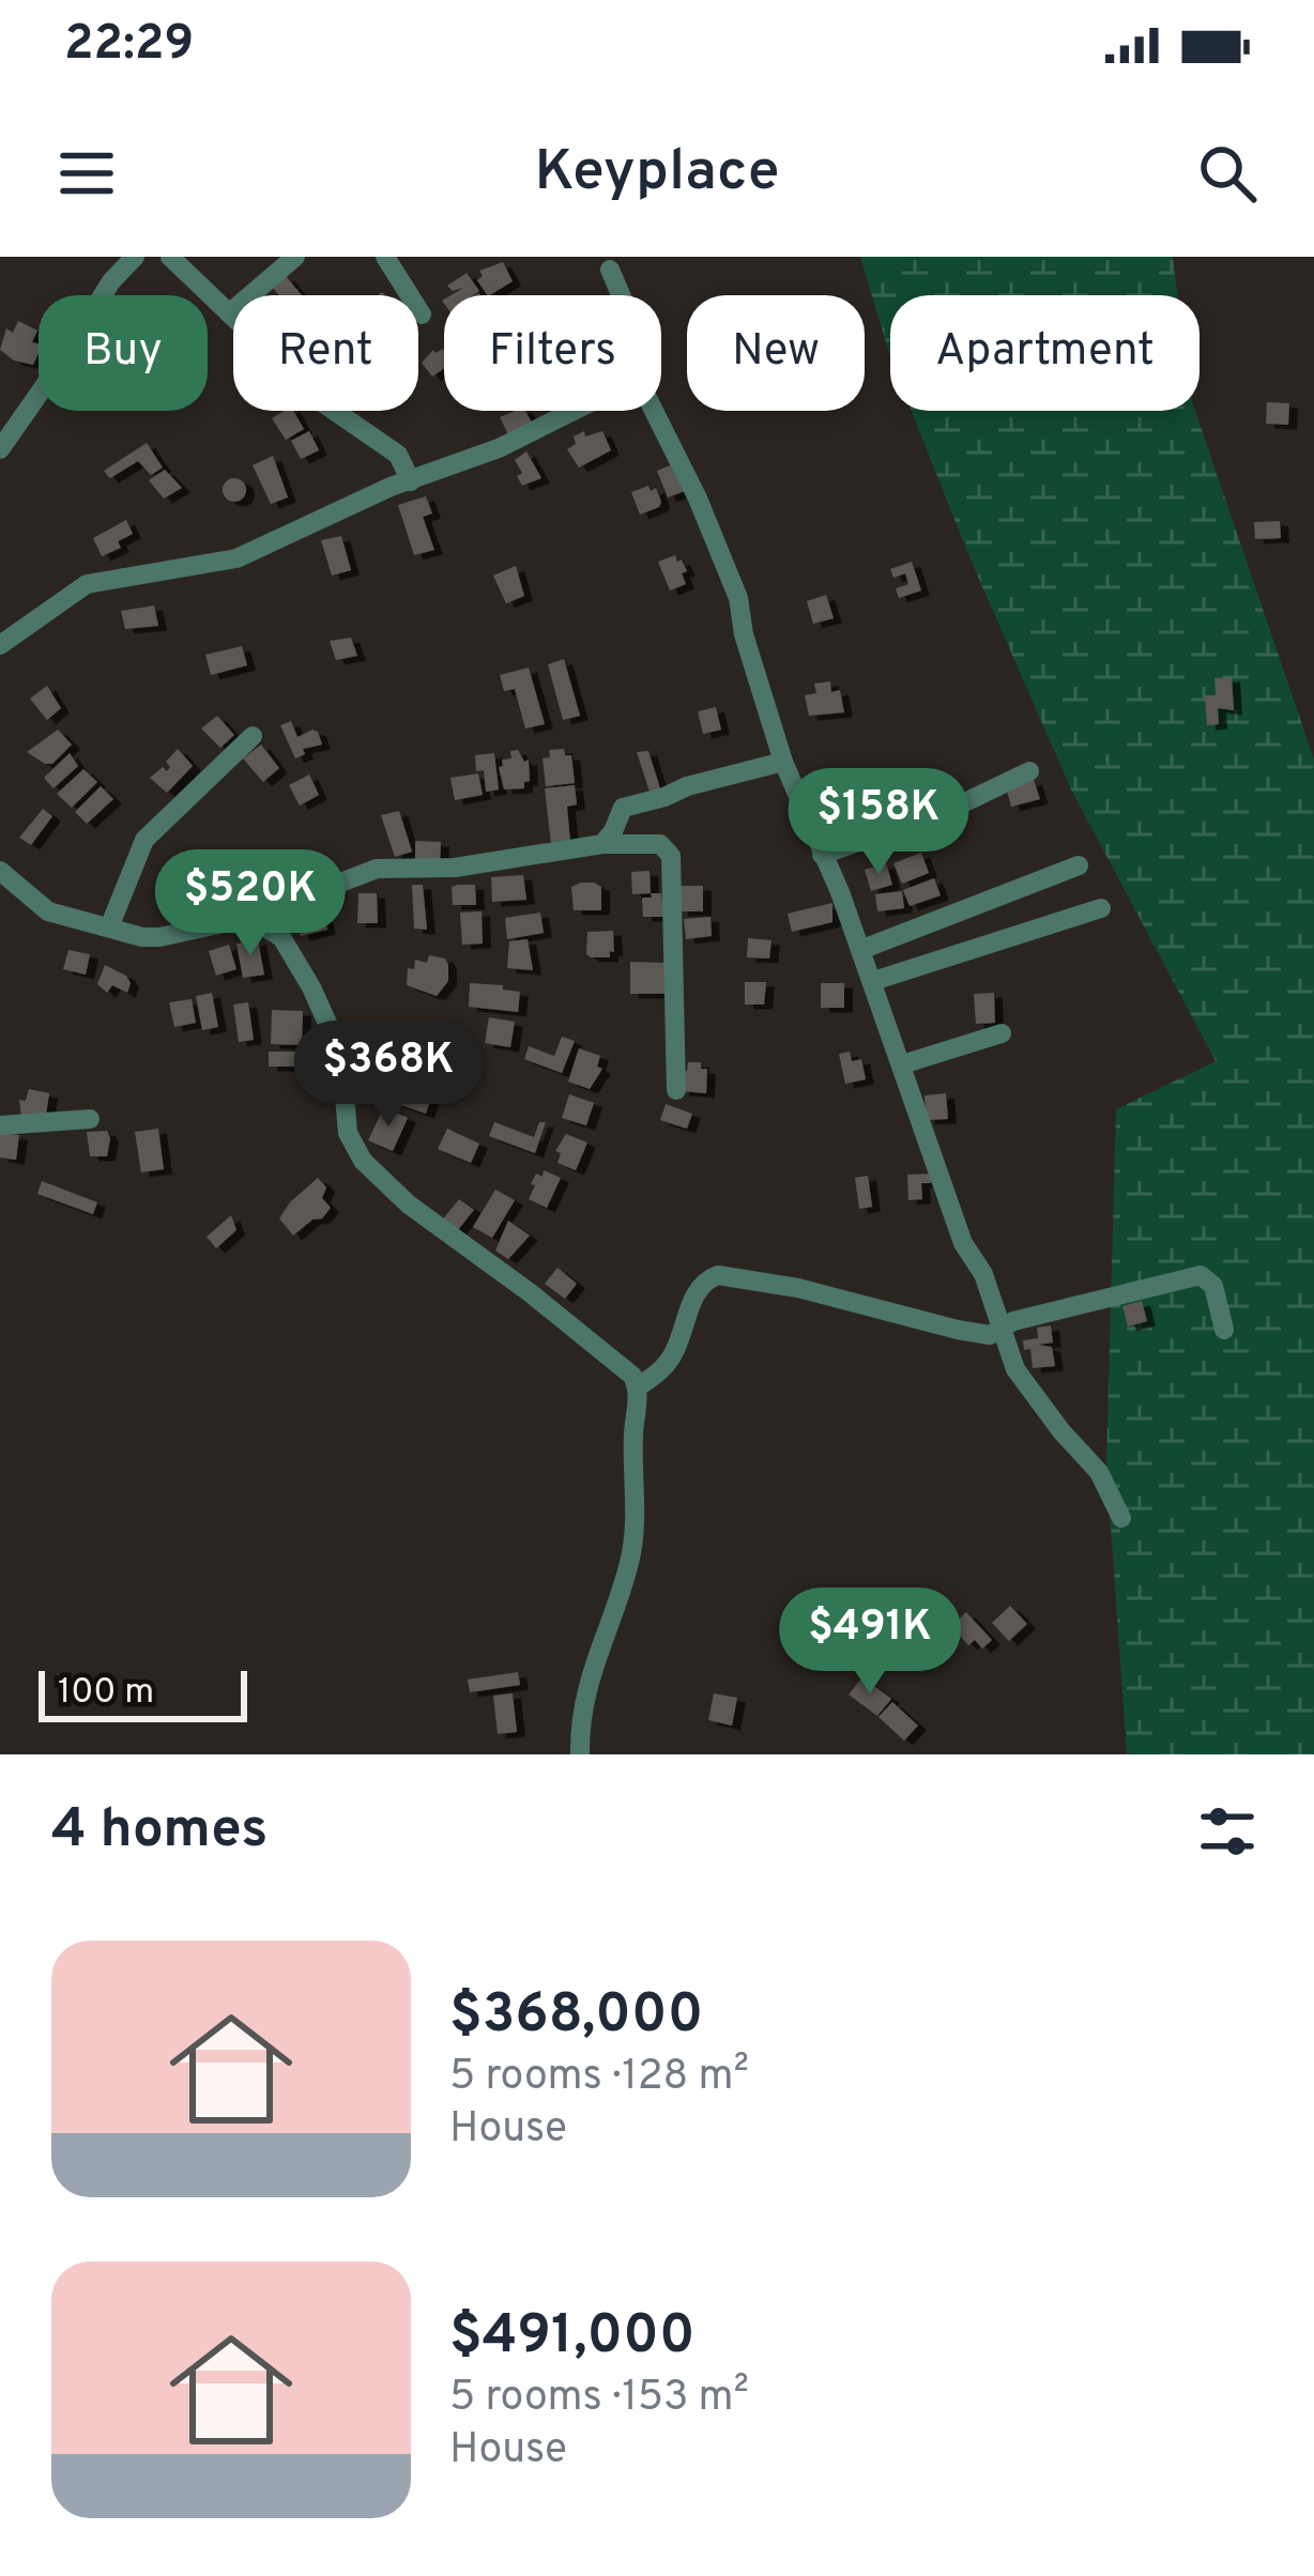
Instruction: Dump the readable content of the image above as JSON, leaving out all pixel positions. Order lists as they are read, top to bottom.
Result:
{
  "scale_bar": "100 m",
  "page": {
    "status": "22:29",
    "header": "Keyplace",
    "chip": [
      "Buy",
      "Rent",
      "Filters",
      "New",
      "Apartment"
    ],
    "price": [
      "$158K",
      "$520K",
      "$368K",
      "$491K"
    ],
    "scale": "100 m",
    "heading": "4 homes",
    "list": [
      {
        "name": "$368,000",
        "note": "5 rooms · 128 m² · House"
      },
      {
        "name": "$491,000",
        "note": "5 rooms · 153 m² · House"
      }
    ]
  }
}
